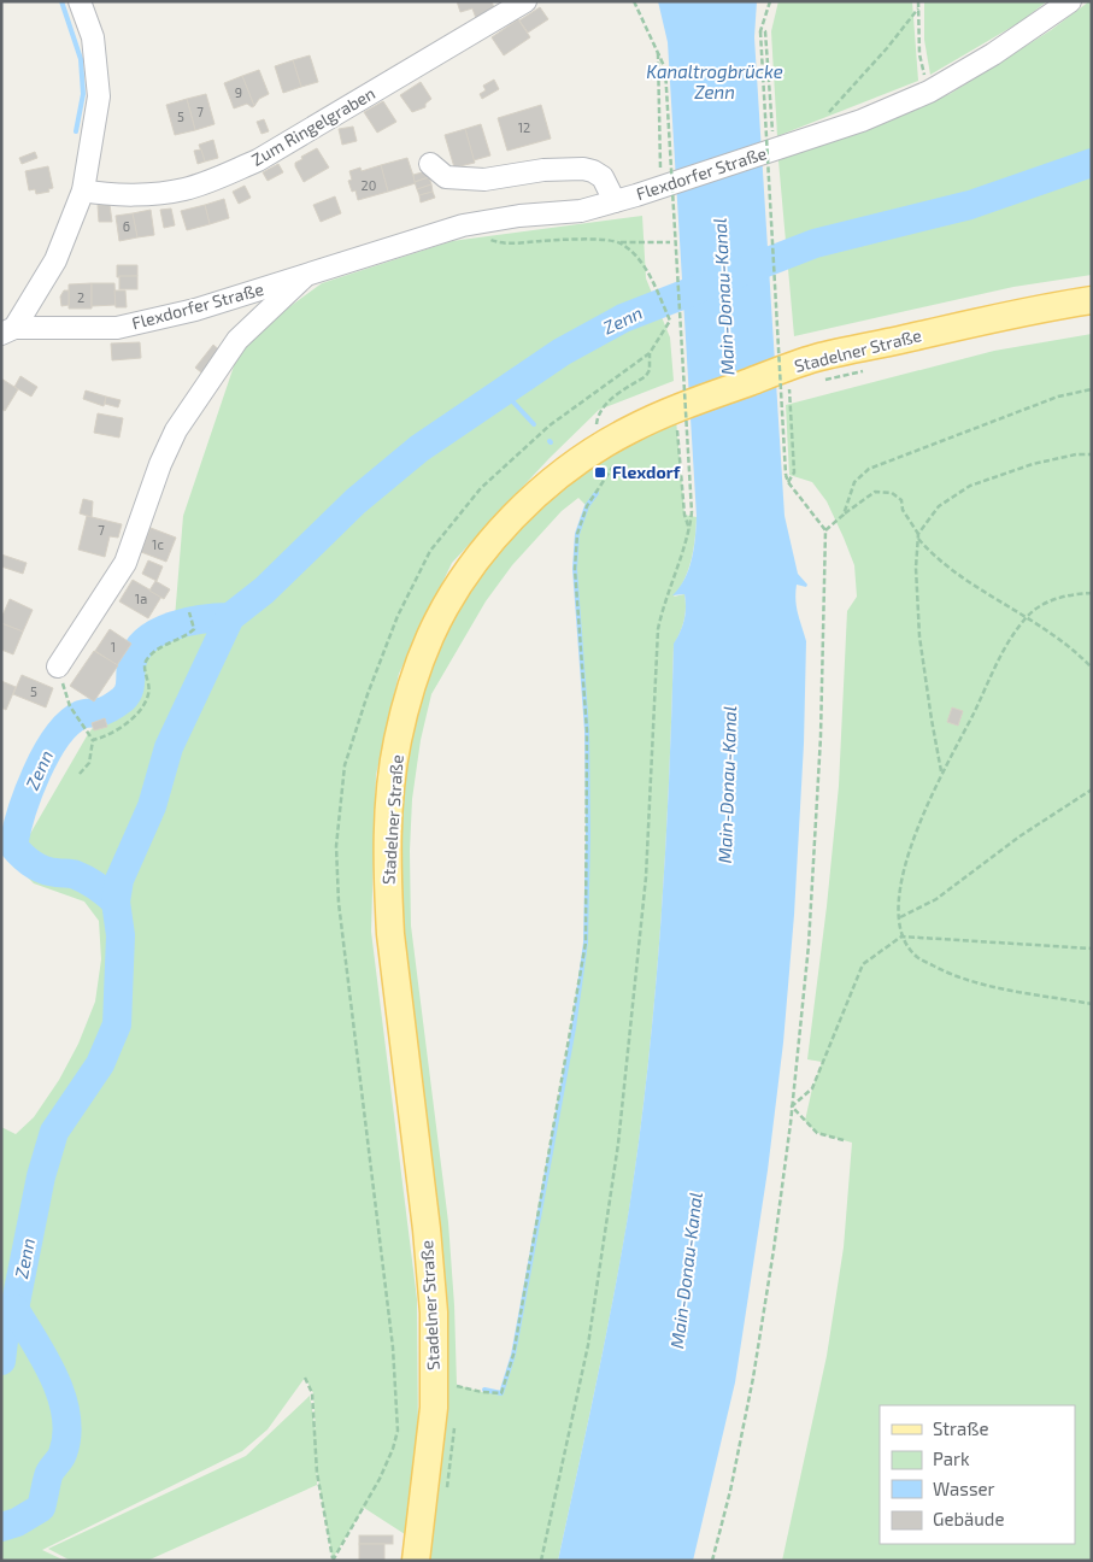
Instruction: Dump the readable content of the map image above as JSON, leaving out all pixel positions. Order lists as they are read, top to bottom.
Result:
{
  "streets": {
    "main road": ["Stadelner Straße"],
    "street": ["Zum Ringelgraben", "Flexdorfer Straße"]
  },
  "crossings": [
    ["Zum Ringelgraben", "Flexdorfer Straße"]
  ],
  "water": ["Kanaltrogbrücke Zenn", "Main-Donau-Kanal", "Zenn"],
  "places": {
    "transit": ["Flexdorf"]
  },
  "house_numbers": [
    "9",
    "7",
    "5",
    "12",
    "20",
    "6",
    "2",
    "7",
    "1c",
    "1a",
    "1",
    "5"
  ],
  "legend": [
    "Straße",
    "Park",
    "Wasser",
    "Gebäude"
  ]
}
